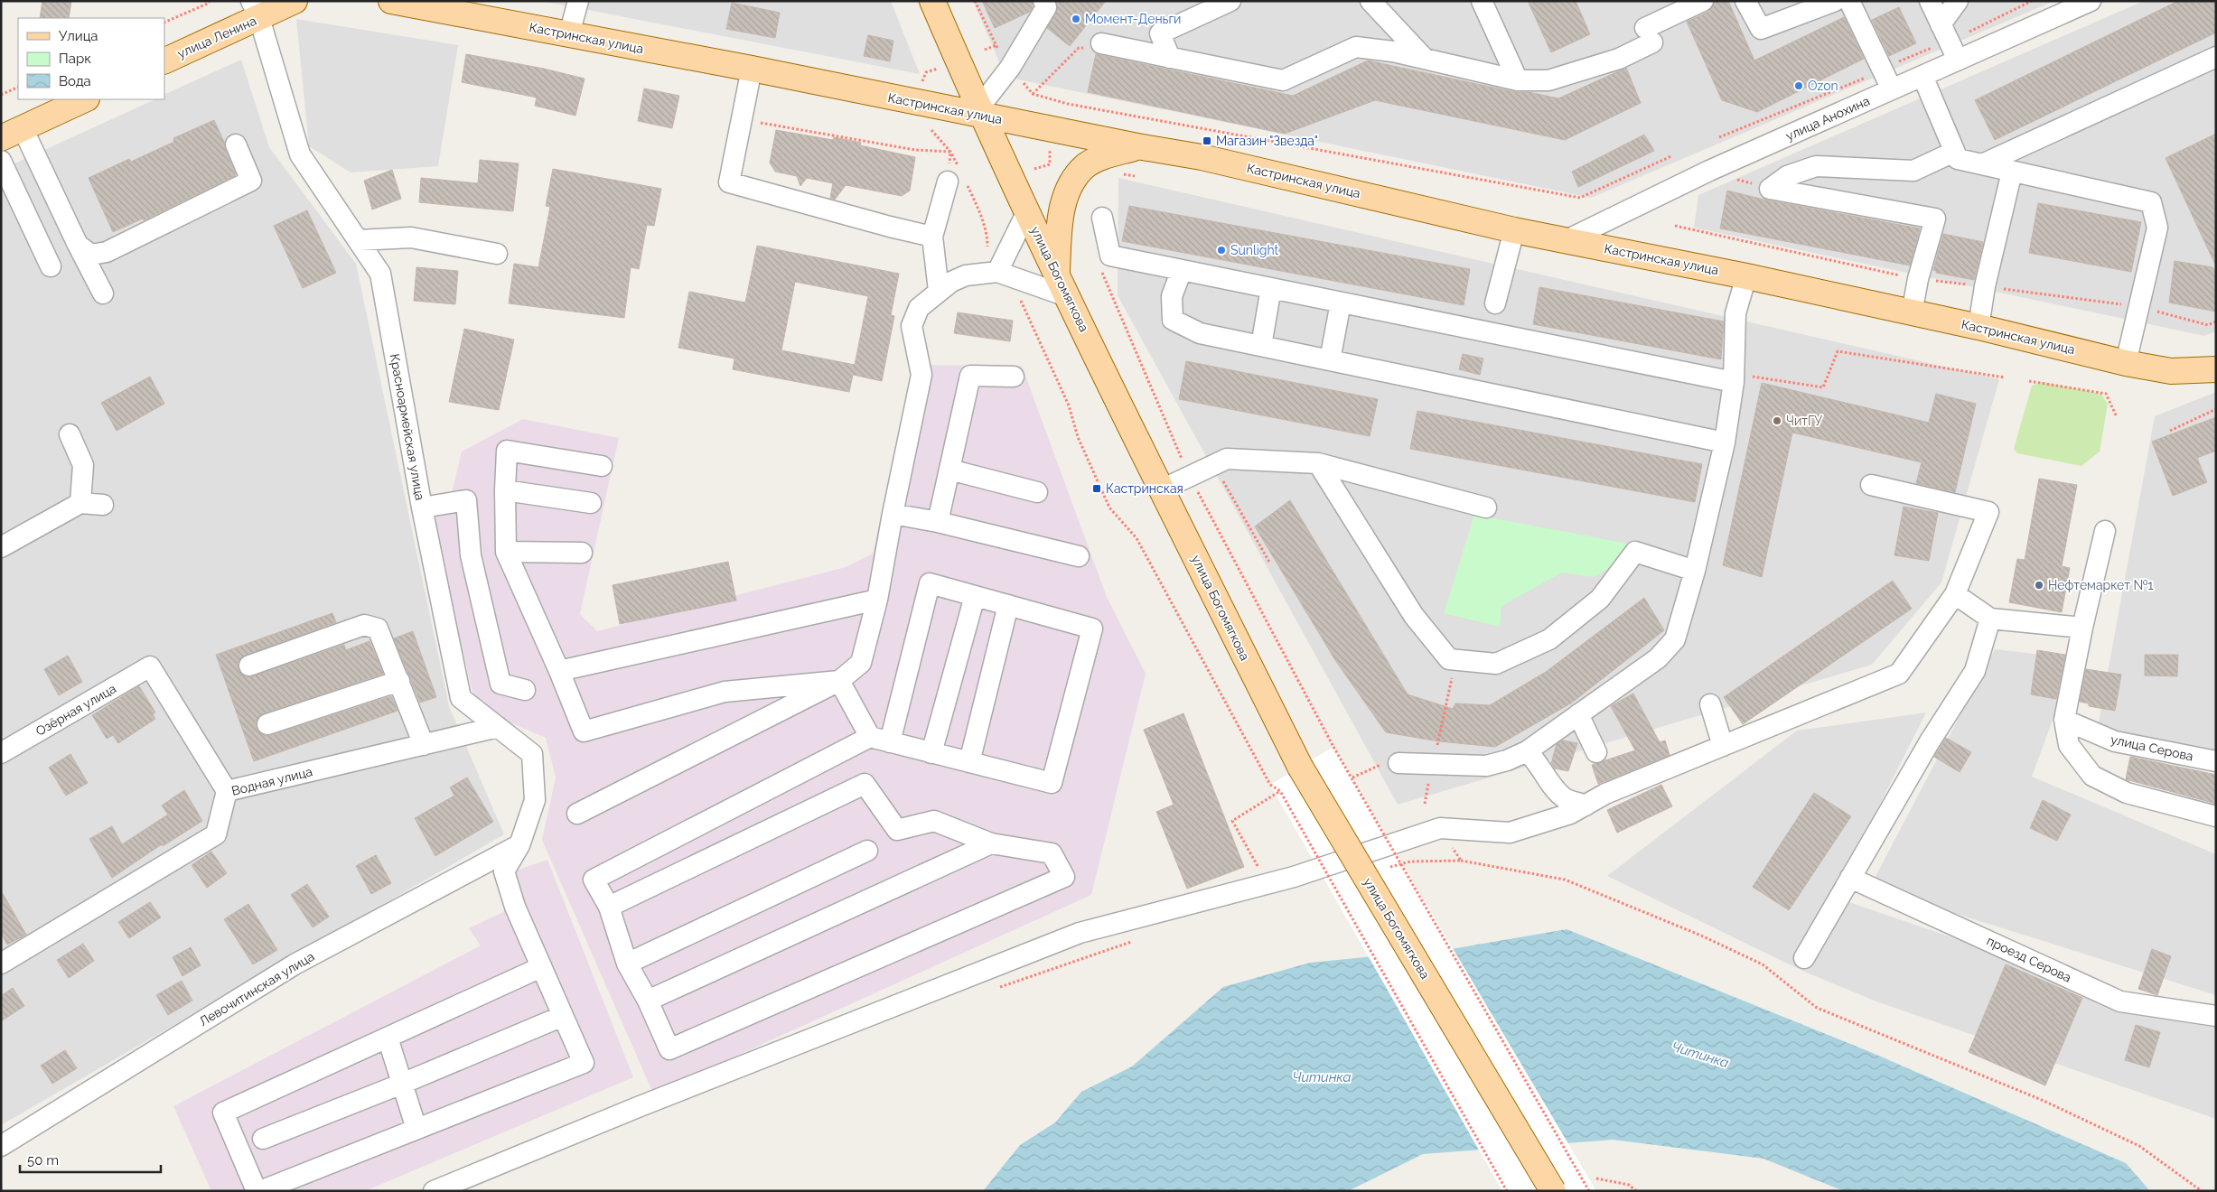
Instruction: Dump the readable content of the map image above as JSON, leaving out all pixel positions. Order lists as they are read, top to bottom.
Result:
{
  "streets": {
    "main road": ["улица Ленина", "Кастринская улица", "улица Богомягкова"],
    "street": [
      "улица Анохина",
      "Красноармейская улица",
      "Озёрная улица",
      "улица Серова",
      "Водная улица",
      "проезд Серова",
      "Левочитинская улица"
    ]
  },
  "crossings": [
    ["улица Ленина", "Красноармейская улица"],
    ["Кастринская улица", "улица Анохина"],
    ["Кастринская улица", "улица Богомягкова"],
    ["Красноармейская улица", "Водная улица"],
    ["Красноармейская улица", "Левочитинская улица"],
    ["Озёрная улица", "Водная улица"]
  ],
  "water": ["Читинка"],
  "places": {
    "other": [
      "Момент-Деньги",
      "Ozon",
      "Sunlight",
      "ЧитГУ",
      "Нефтемаркет №1"
    ],
    "transit": ["Магазин \"Звезда\"", "Кастринская"]
  },
  "legend": ["Улица", "Парк", "Вода"],
  "scale_bar": "50 m"
}
